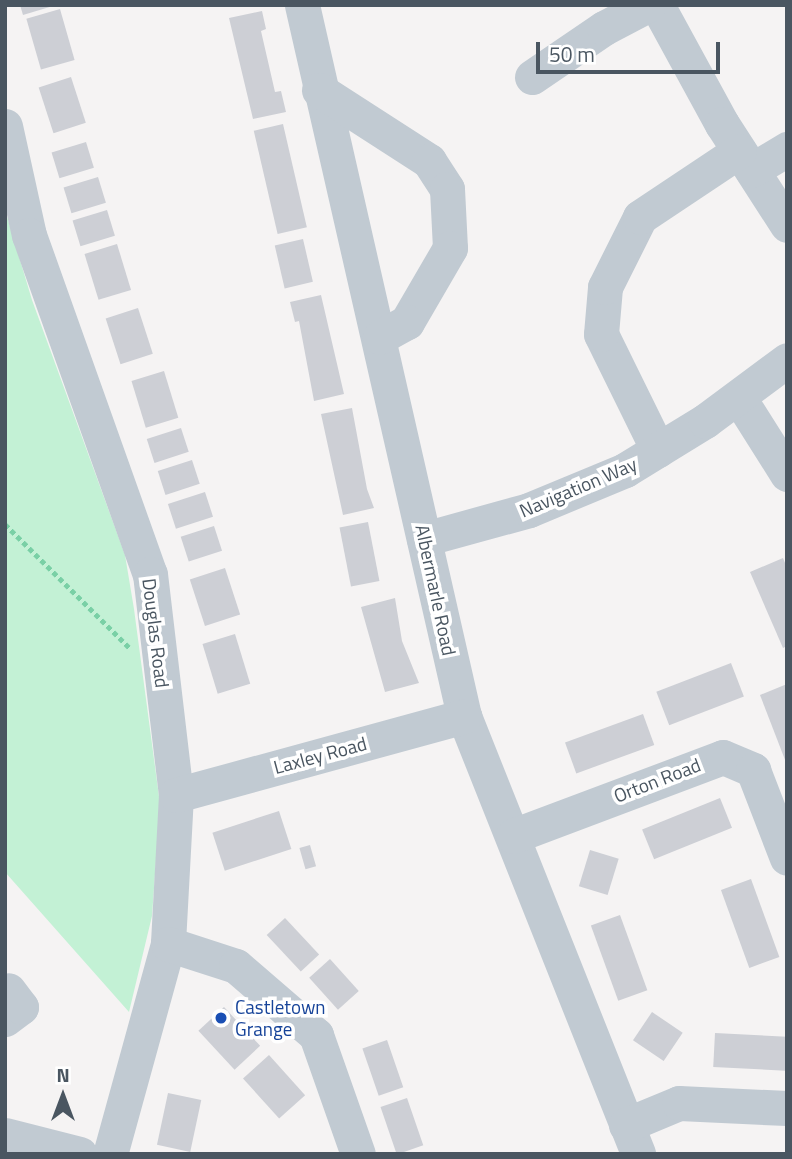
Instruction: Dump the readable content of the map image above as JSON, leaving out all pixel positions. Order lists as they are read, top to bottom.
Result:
{
  "streets": {
    "street": [
      "Navigation Way",
      "Albermarle Road",
      "Douglas Road",
      "Laxley Road",
      "Orton Road"
    ]
  },
  "crossings": [
    ["Navigation Way", "Albermarle Road"],
    ["Albermarle Road", "Laxley Road"],
    ["Albermarle Road", "Orton Road"],
    ["Douglas Road", "Laxley Road"]
  ],
  "places": ["Castletown Grange"],
  "scale_bar": "50 m",
  "north": "top"
}
